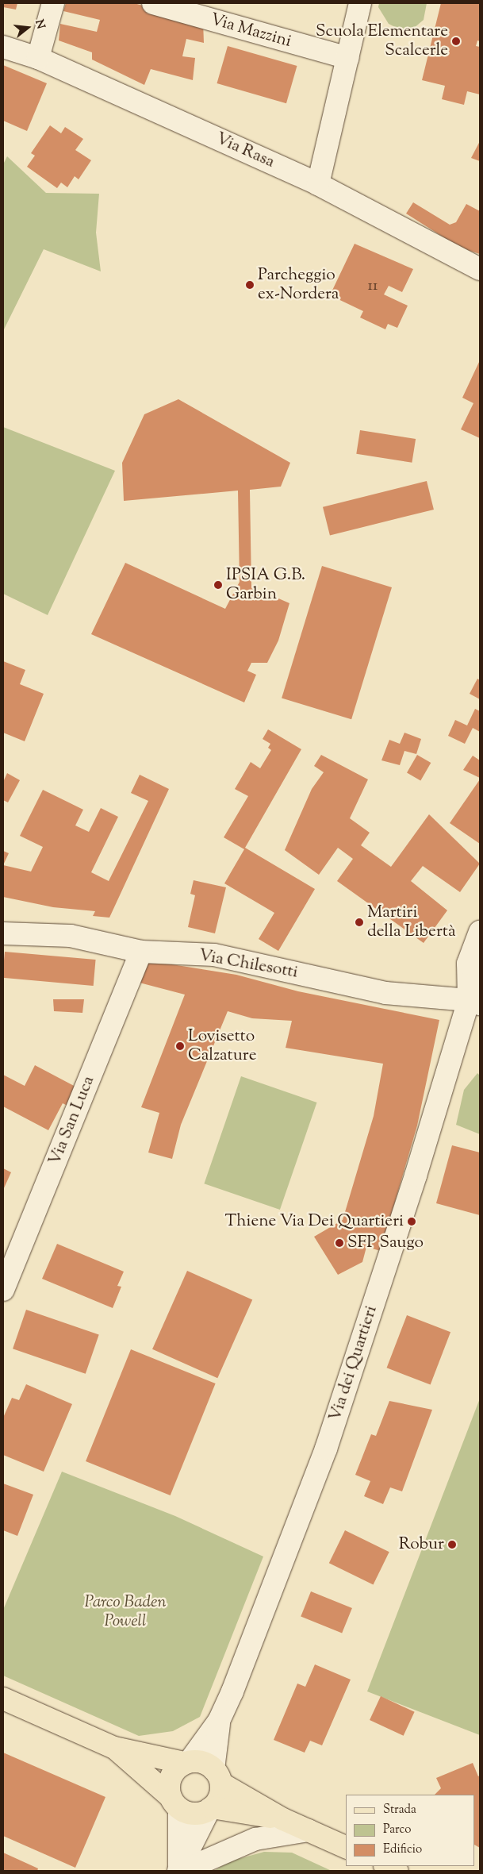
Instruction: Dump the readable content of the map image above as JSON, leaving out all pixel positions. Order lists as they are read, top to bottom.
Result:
{
  "streets": {
    "street": [
      "Via Mazzini",
      "Via Rasa",
      "Via Chilesotti",
      "Via San Luca",
      "Via dei Quartieri"
    ]
  },
  "crossings": [
    ["Via Chilesotti", "Via San Luca"],
    ["Via Chilesotti", "Via dei Quartieri"]
  ],
  "parks": ["Parco Baden Powell"],
  "places": [
    "Scuola Elementare Scalcerle",
    "Parcheggio ex-Nordera",
    "IPSIA G.B. Garbin",
    "Martiri della Libertà",
    "Lovisetto Calzature",
    "Thiene Via Dei Quartieri",
    "SFP Saugo",
    "Robur"
  ],
  "house_numbers": ["11"],
  "legend": ["Strada", "Parco", "Edificio"],
  "north": "right"
}
